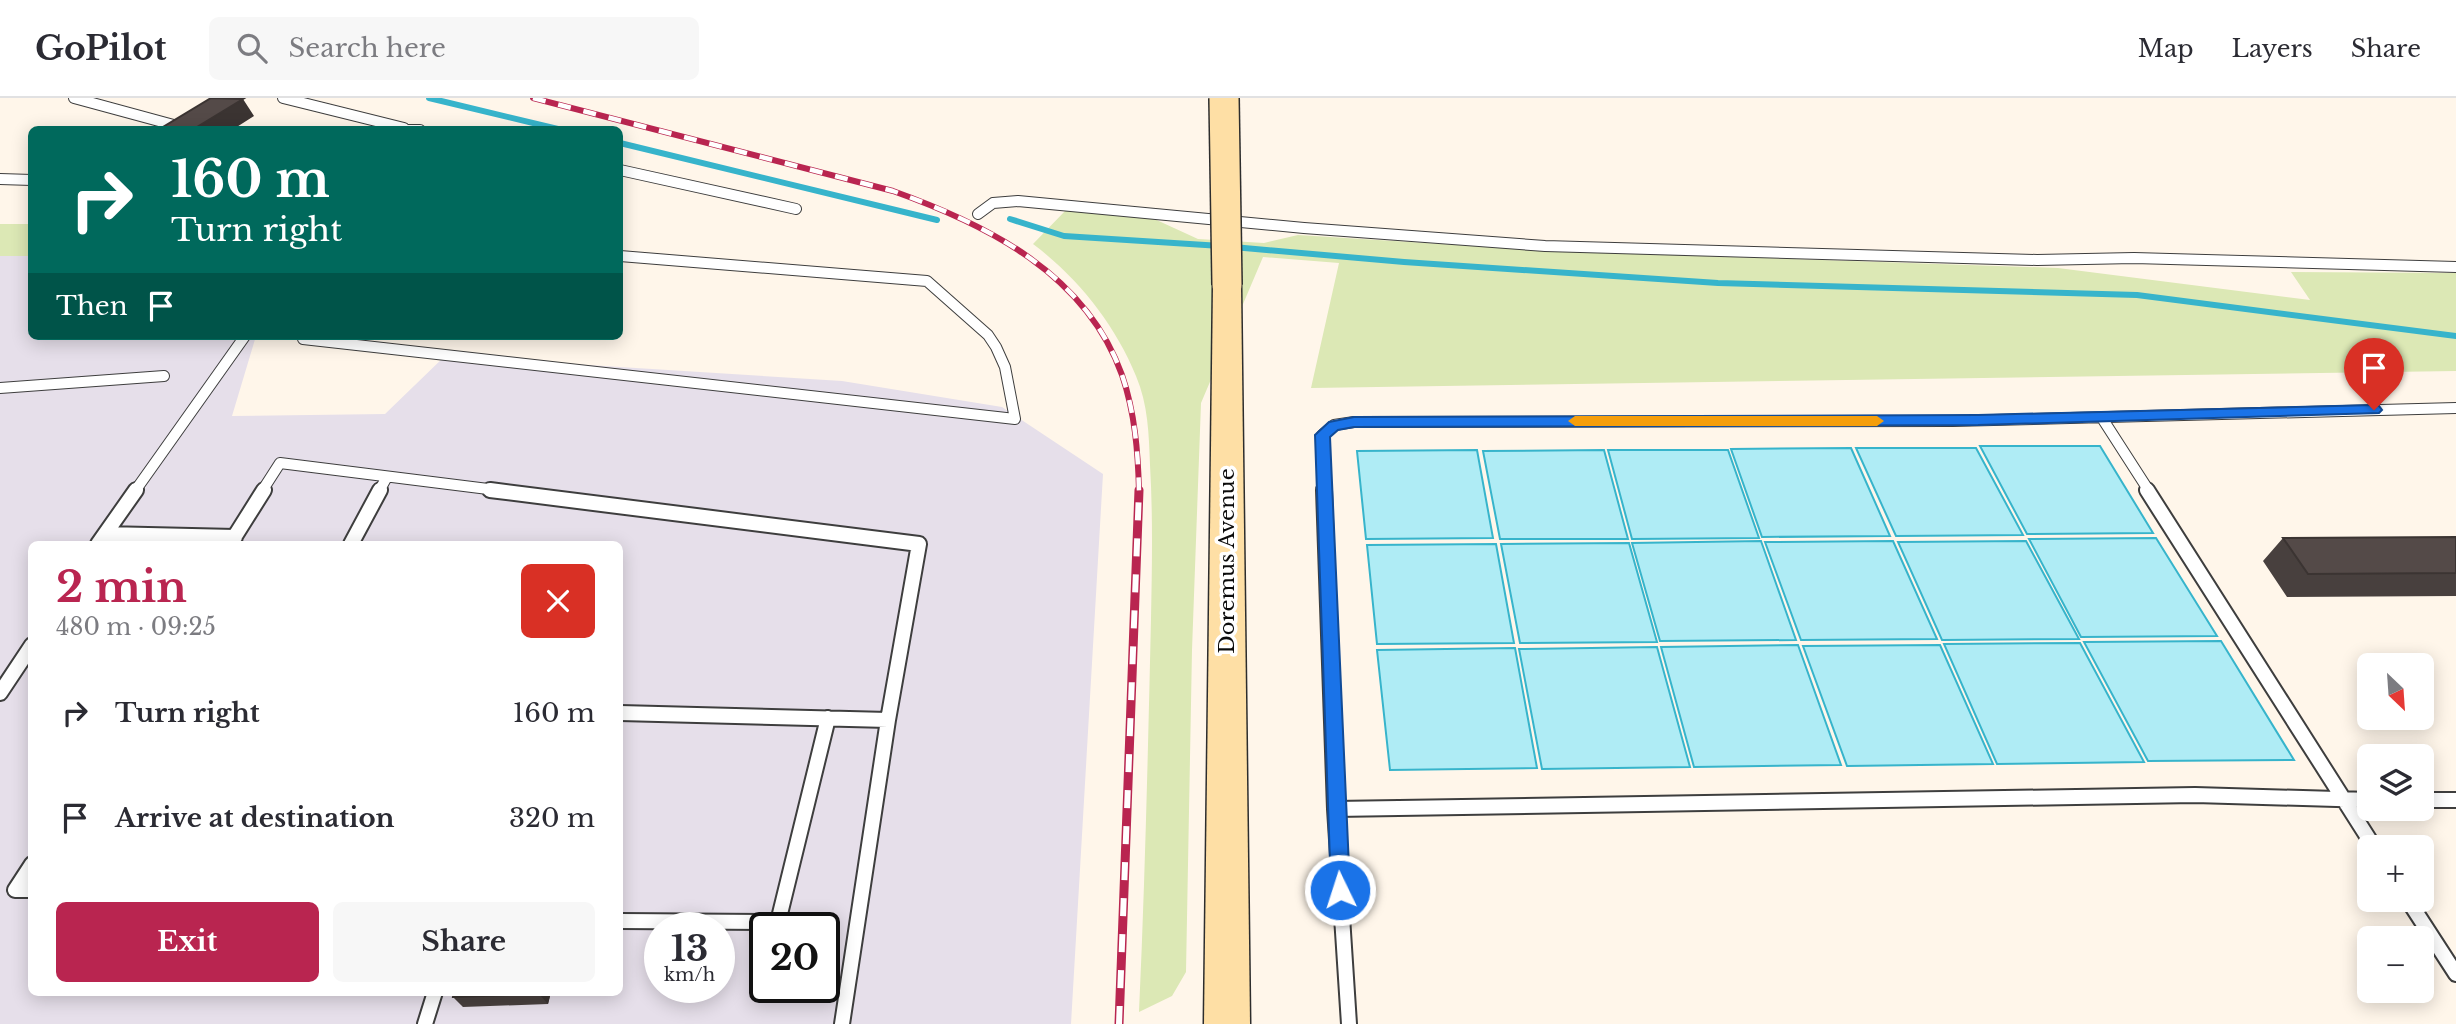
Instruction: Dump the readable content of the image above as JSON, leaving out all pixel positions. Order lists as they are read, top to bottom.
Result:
{
  "streets": {
    "main road": ["Doremus Avenue"]
  },
  "north": "bottom right",
  "page": {
    "header": "GoPilot",
    "search": "Search here",
    "nav": ["Map", "Layers", "Share"],
    "turn": ["160 m", "Turn right"],
    "then": "Then",
    "heading": ["2 min", "480 m · 09:25"],
    "map_buttons": ["+", "−"],
    "list": [
      {
        "name": "Turn right",
        "value": "160 m"
      },
      {
        "name": "Arrive at destination",
        "value": "320 m"
      }
    ],
    "buttons": ["Exit", "Share"],
    "speed": "13 km/h",
    "limit": "20"
  }
}
